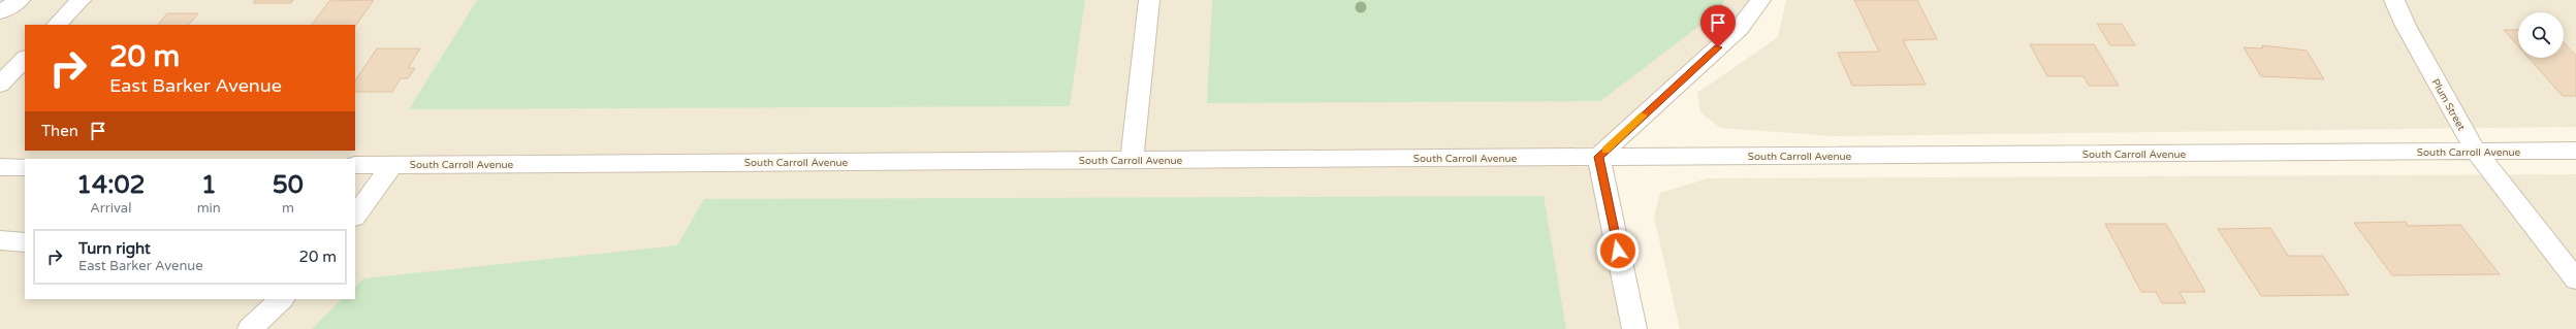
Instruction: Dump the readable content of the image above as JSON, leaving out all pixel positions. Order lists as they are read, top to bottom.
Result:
{
  "streets": {
    "street": ["Plum Street", "South Carroll Avenue"]
  },
  "crossings": [
    ["Plum Street", "South Carroll Avenue"]
  ],
  "page": {
    "turn": ["20 m", "East Barker Avenue"],
    "then": "Then",
    "eta": [
      "14:02",
      "Arrival",
      "1",
      "min",
      "50",
      "m"
    ],
    "list": [
      {
        "name": "Turn right",
        "note": "East Barker Avenue",
        "value": "20 m"
      }
    ]
  }
}
